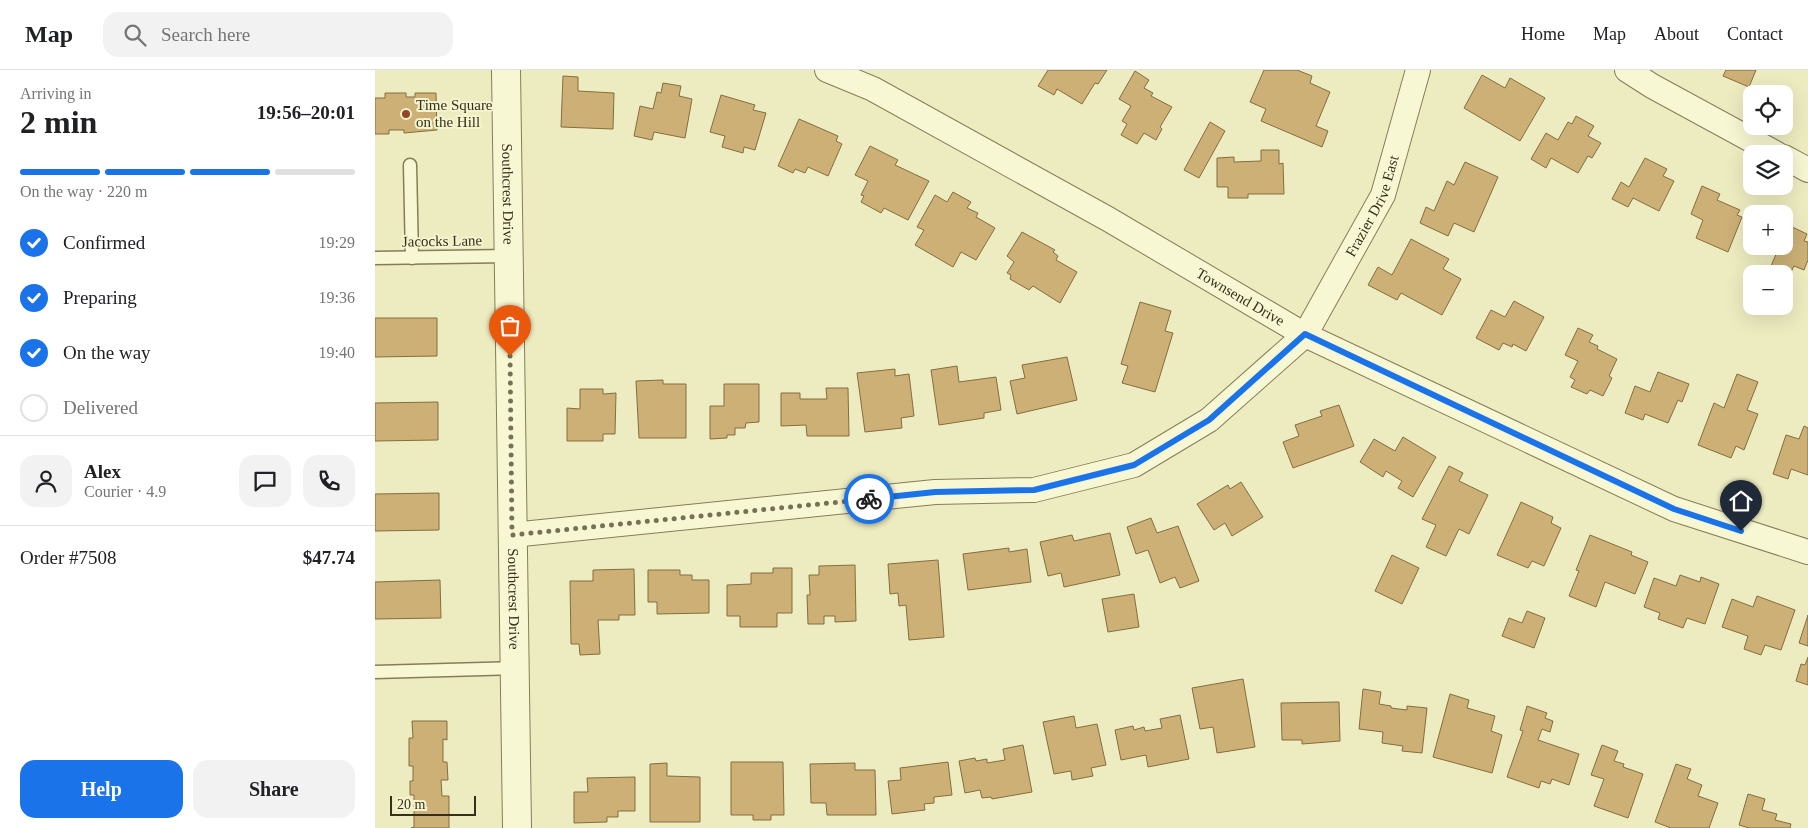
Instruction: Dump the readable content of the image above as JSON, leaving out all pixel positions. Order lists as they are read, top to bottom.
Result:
{
  "streets": {
    "street": ["Southcrest Drive", "Frazier Drive East", "Townsend Drive"],
    "lane": ["Jacocks Lane"]
  },
  "crossings": [
    ["Southcrest Drive", "Frazier Drive East"],
    ["Southcrest Drive", "Jacocks Lane"],
    ["Frazier Drive East", "Townsend Drive"]
  ],
  "places": ["Time Square on the Hill"],
  "scale_bar": "20 m",
  "page": {
    "header": "Map",
    "search": "Search here",
    "nav": [
      "Home",
      "Map",
      "About",
      "Contact"
    ],
    "heading": ["2 min", "Arriving in", "19:56–20:01"],
    "panel": [
      "Alex",
      "Courier · 4.9",
      "Order #7508",
      "$47.74"
    ],
    "map_buttons": ["+", "−"],
    "bar": "On the way · 220 m",
    "list": [
      ["Confirmed", "19:29"],
      ["Preparing", "19:36"],
      ["On the way", "19:40"],
      "Delivered"
    ],
    "buttons": ["Help", "Share"],
    "scale": "20 m"
  }
}
